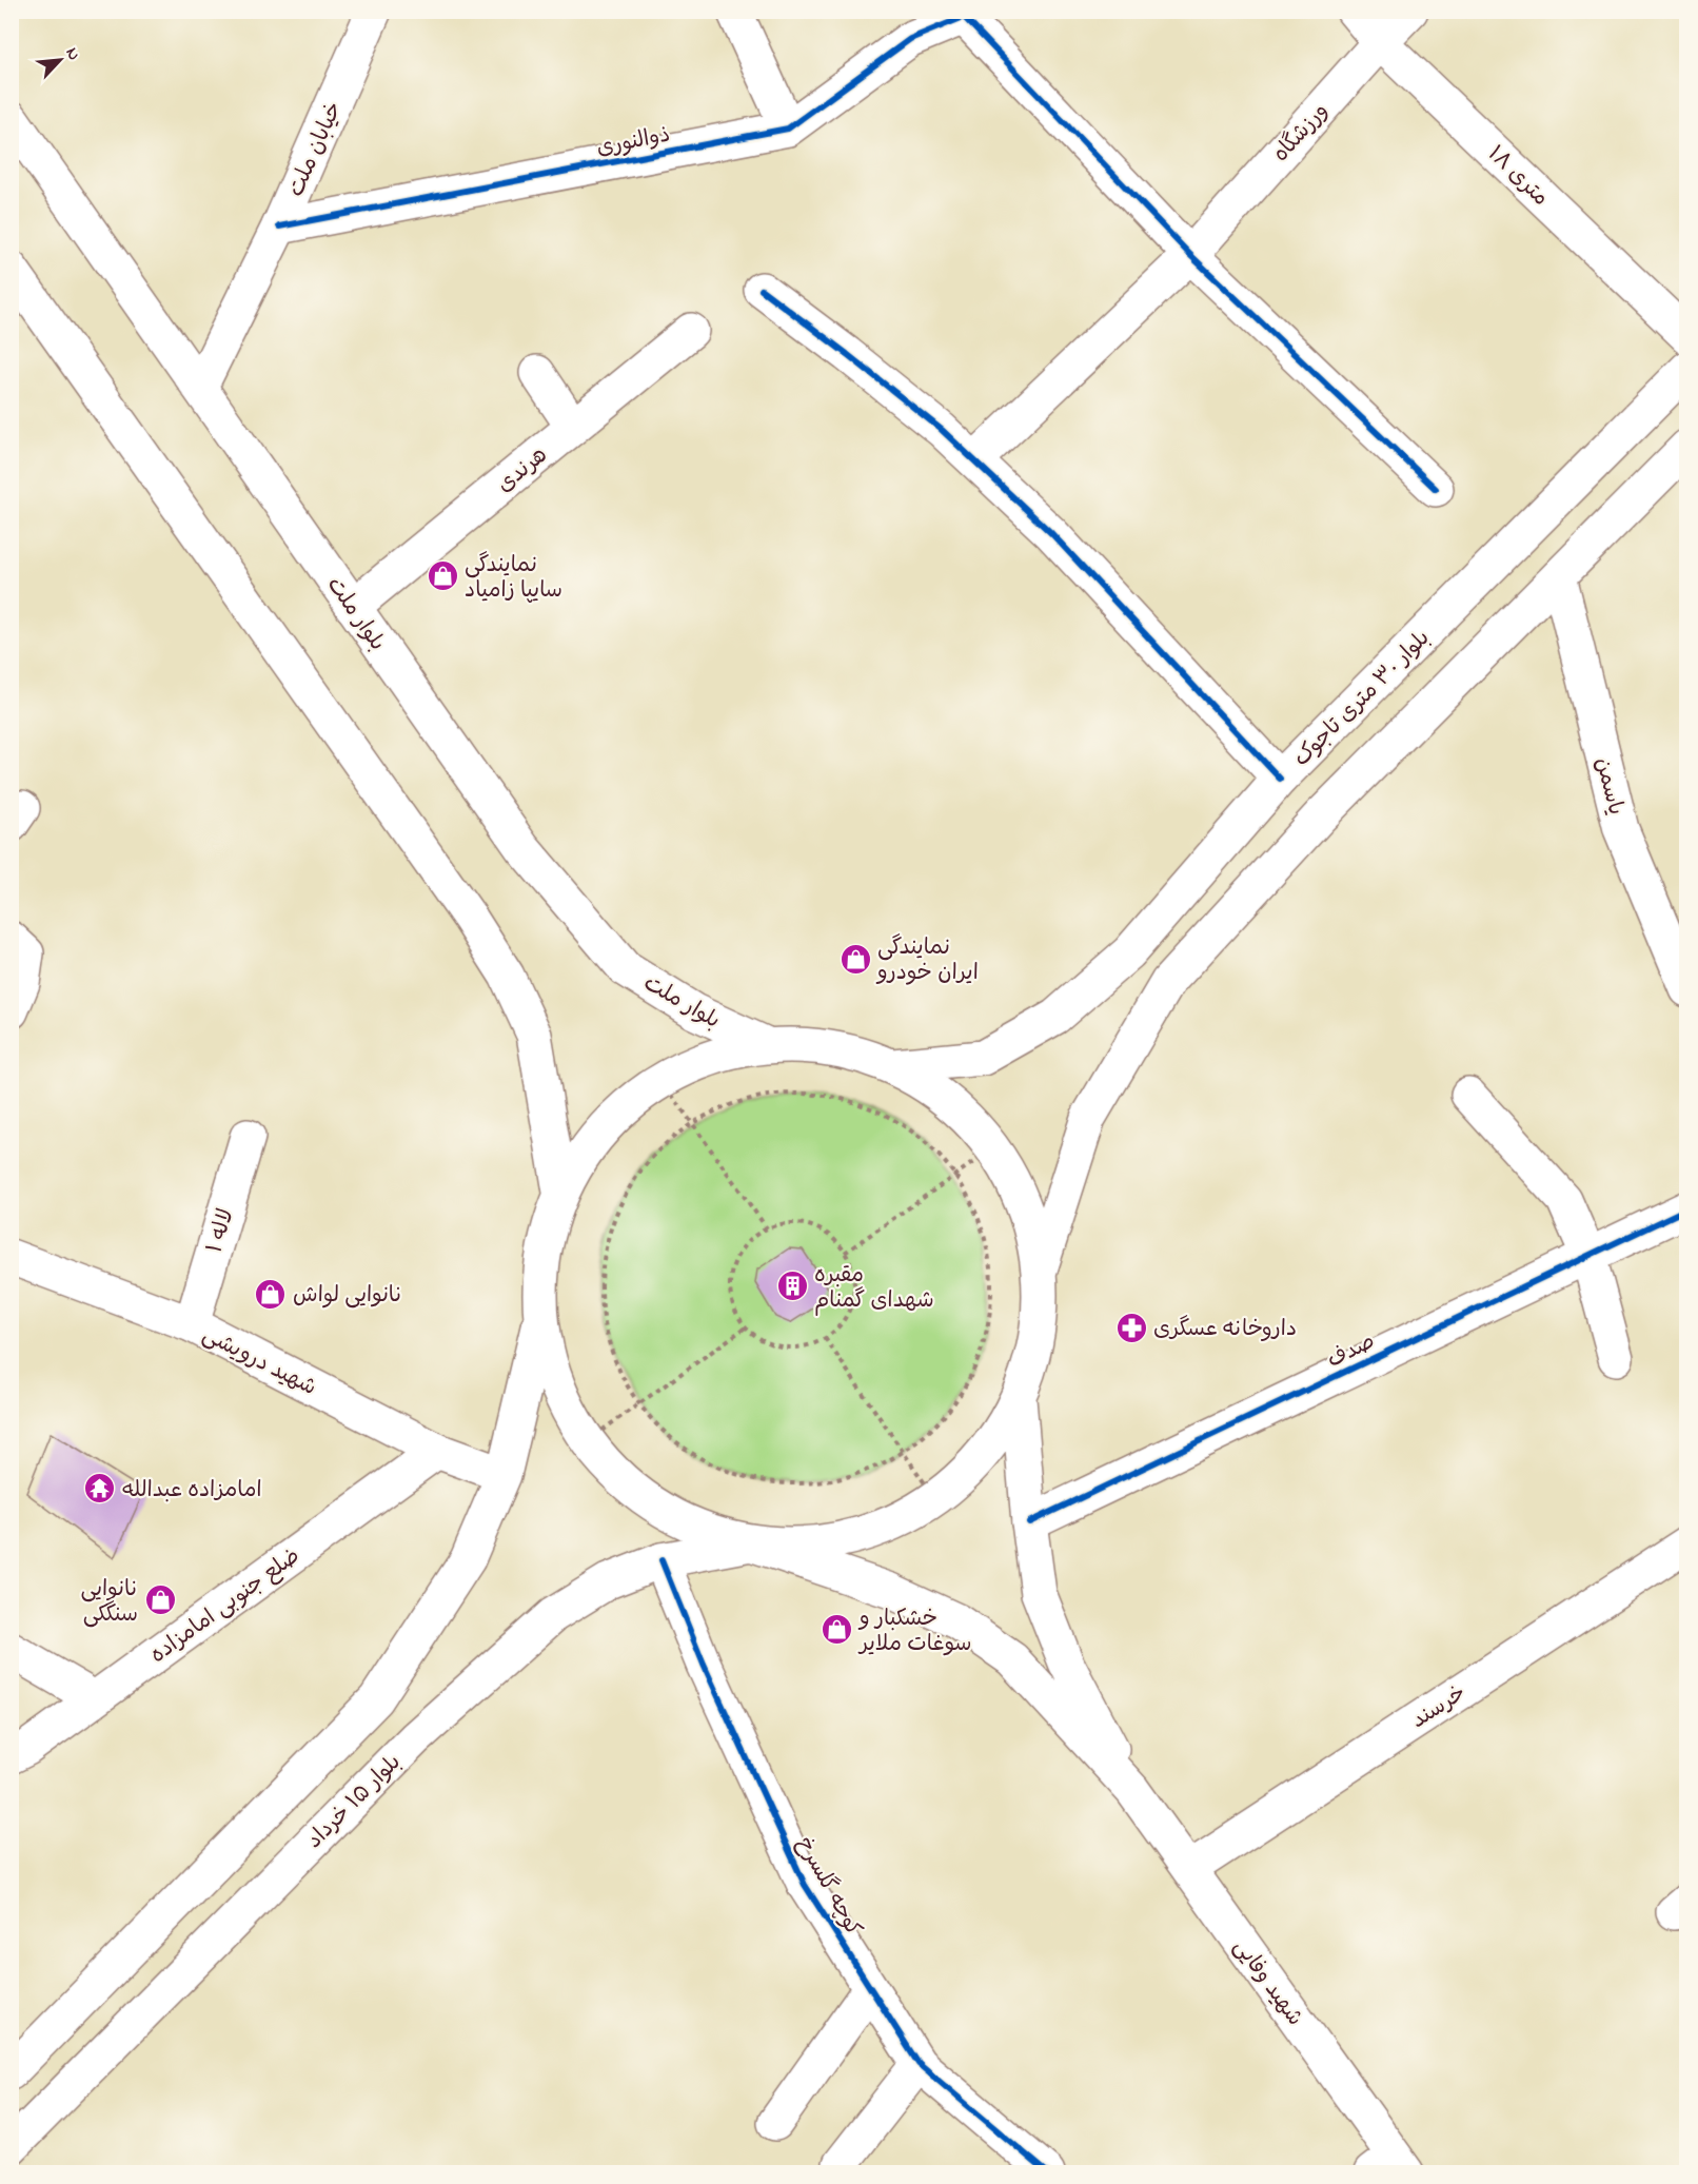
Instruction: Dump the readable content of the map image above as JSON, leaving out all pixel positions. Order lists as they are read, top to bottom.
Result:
{
  "streets": {
    "main road": [
      "ورزشگاه",
      "ذوالنوری",
      "خیابان ملت",
      "۱۸ متری",
      "هرندی",
      "بلوار ملت",
      "بلوار ۳۰ متری تاجوک",
      "یاسمن",
      "لاله ۱",
      "صدف",
      "شهید درویشی",
      "ضلع جنوبی امامزاده",
      "خرسند",
      "بلوار ۱۵ خرداد",
      "کوچه گلسرخ",
      "شهید وفایی"
    ]
  },
  "crossings": [
    ["ورزشگاه", "ذوالنوری"],
    ["ورزشگاه", "۱۸ متری"],
    ["ذوالنوری", "خیابان ملت"],
    ["خیابان ملت", "بلوار ملت"],
    ["هرندی", "بلوار ملت"],
    ["لاله ۱", "شهید درویشی"],
    ["شهید درویشی", "ضلع جنوبی امامزاده"],
    ["خرسند", "شهید وفایی"],
    ["بلوار ۱۵ خرداد", "کوچه گلسرخ"]
  ],
  "places": {
    "shop": [
      "نمایندگی سایپا زامیاد",
      "نمایندگی ایران خودرو",
      "نانوایی لواش",
      "نانوایی سنگکی",
      "خشکبار و سوغات ملایر"
    ],
    "building": ["مقبره شهدای گمنام"],
    "pharmacy": ["داروخانه عسگری"],
    "temple": ["امامزاده عبدالله"]
  },
  "north": "top right"
}
